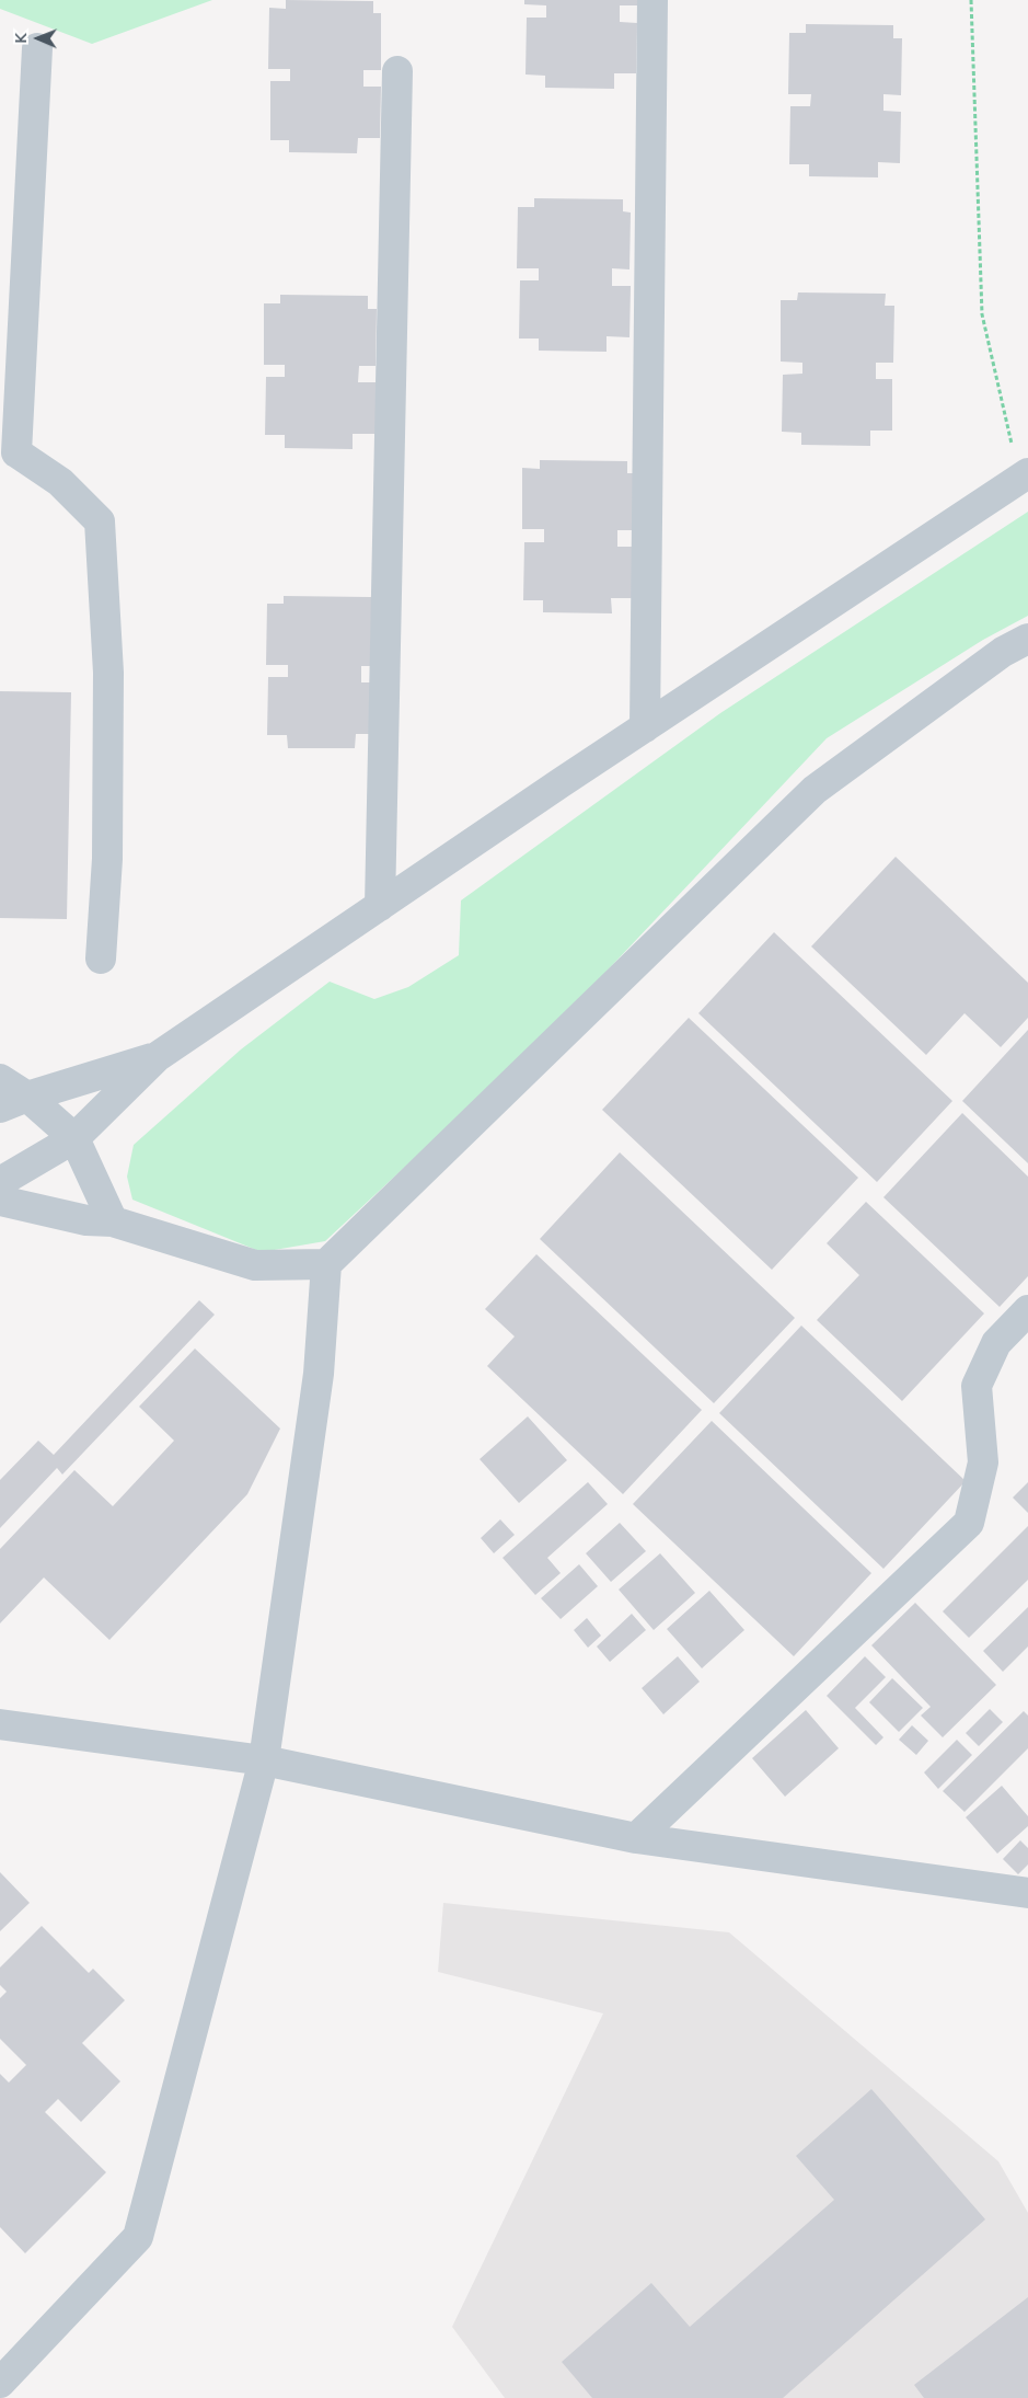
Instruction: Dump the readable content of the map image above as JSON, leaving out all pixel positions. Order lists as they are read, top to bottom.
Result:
{
  "north": "left"
}
